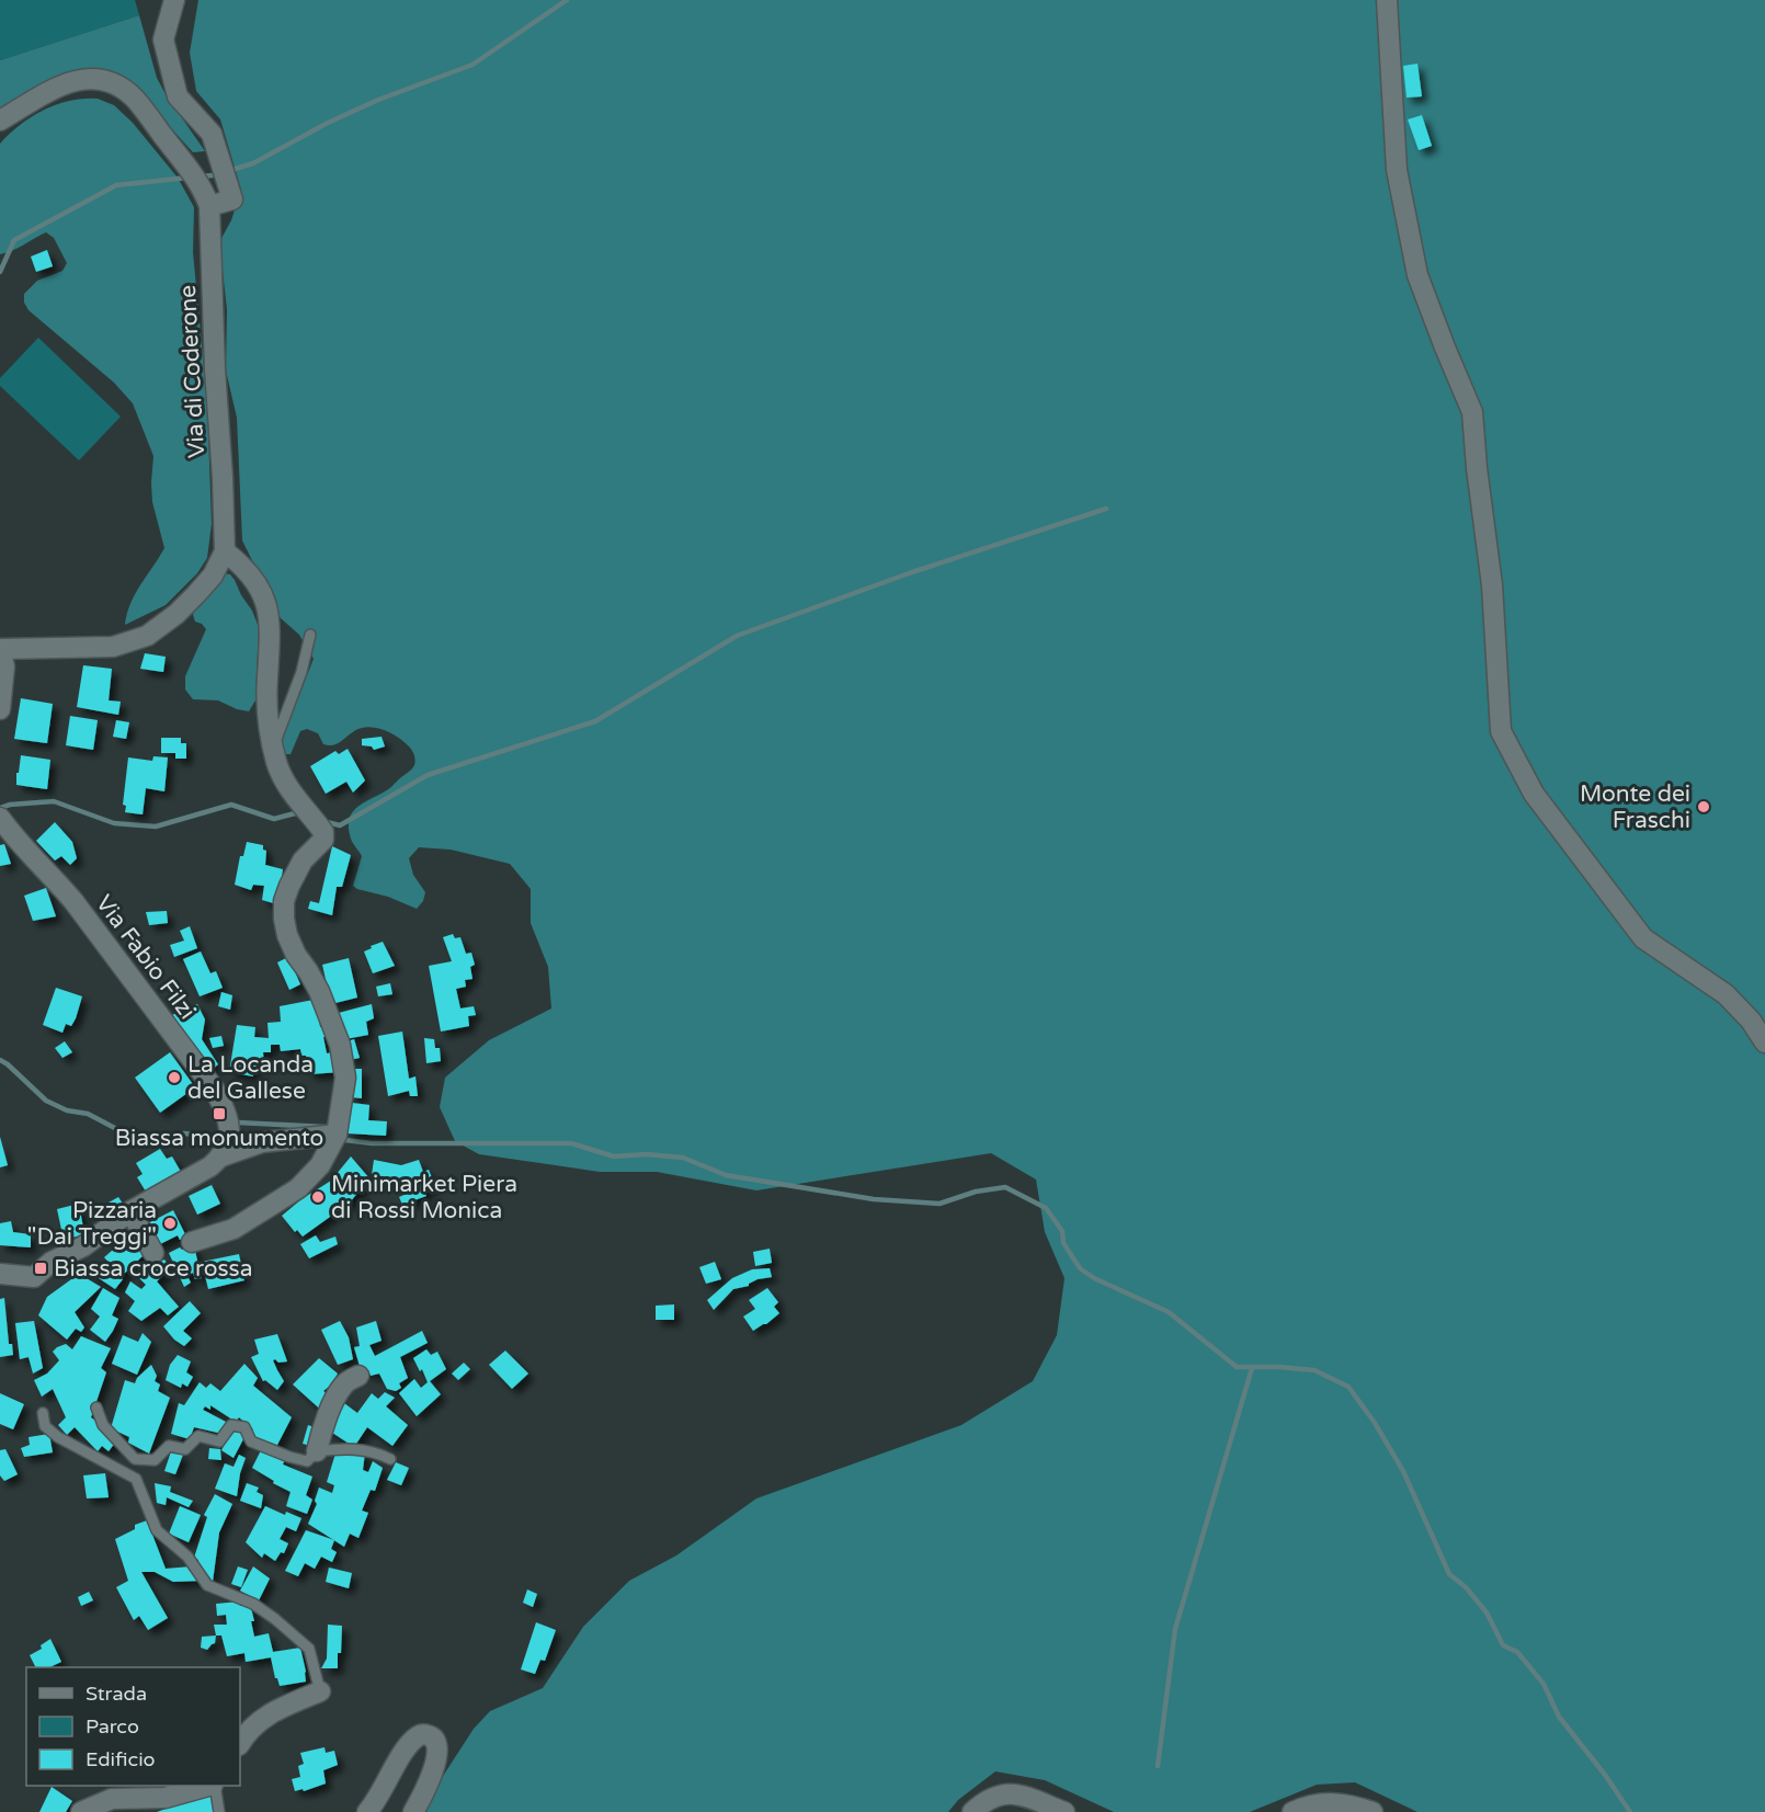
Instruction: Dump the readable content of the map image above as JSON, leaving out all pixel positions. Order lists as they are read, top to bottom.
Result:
{
  "streets": {
    "street": ["Via di Coderone", "Via Fabio Filzi"]
  },
  "places": {
    "other": [
      "Monte dei Fraschi",
      "La Locanda del Gallese",
      "Minimarket Piera di Rossi Monica",
      "Pizzaria \"Dai Treggi\""
    ],
    "transit": ["Biassa monumento", "Biassa croce rossa"]
  },
  "legend": ["Strada", "Parco", "Edificio"]
}
